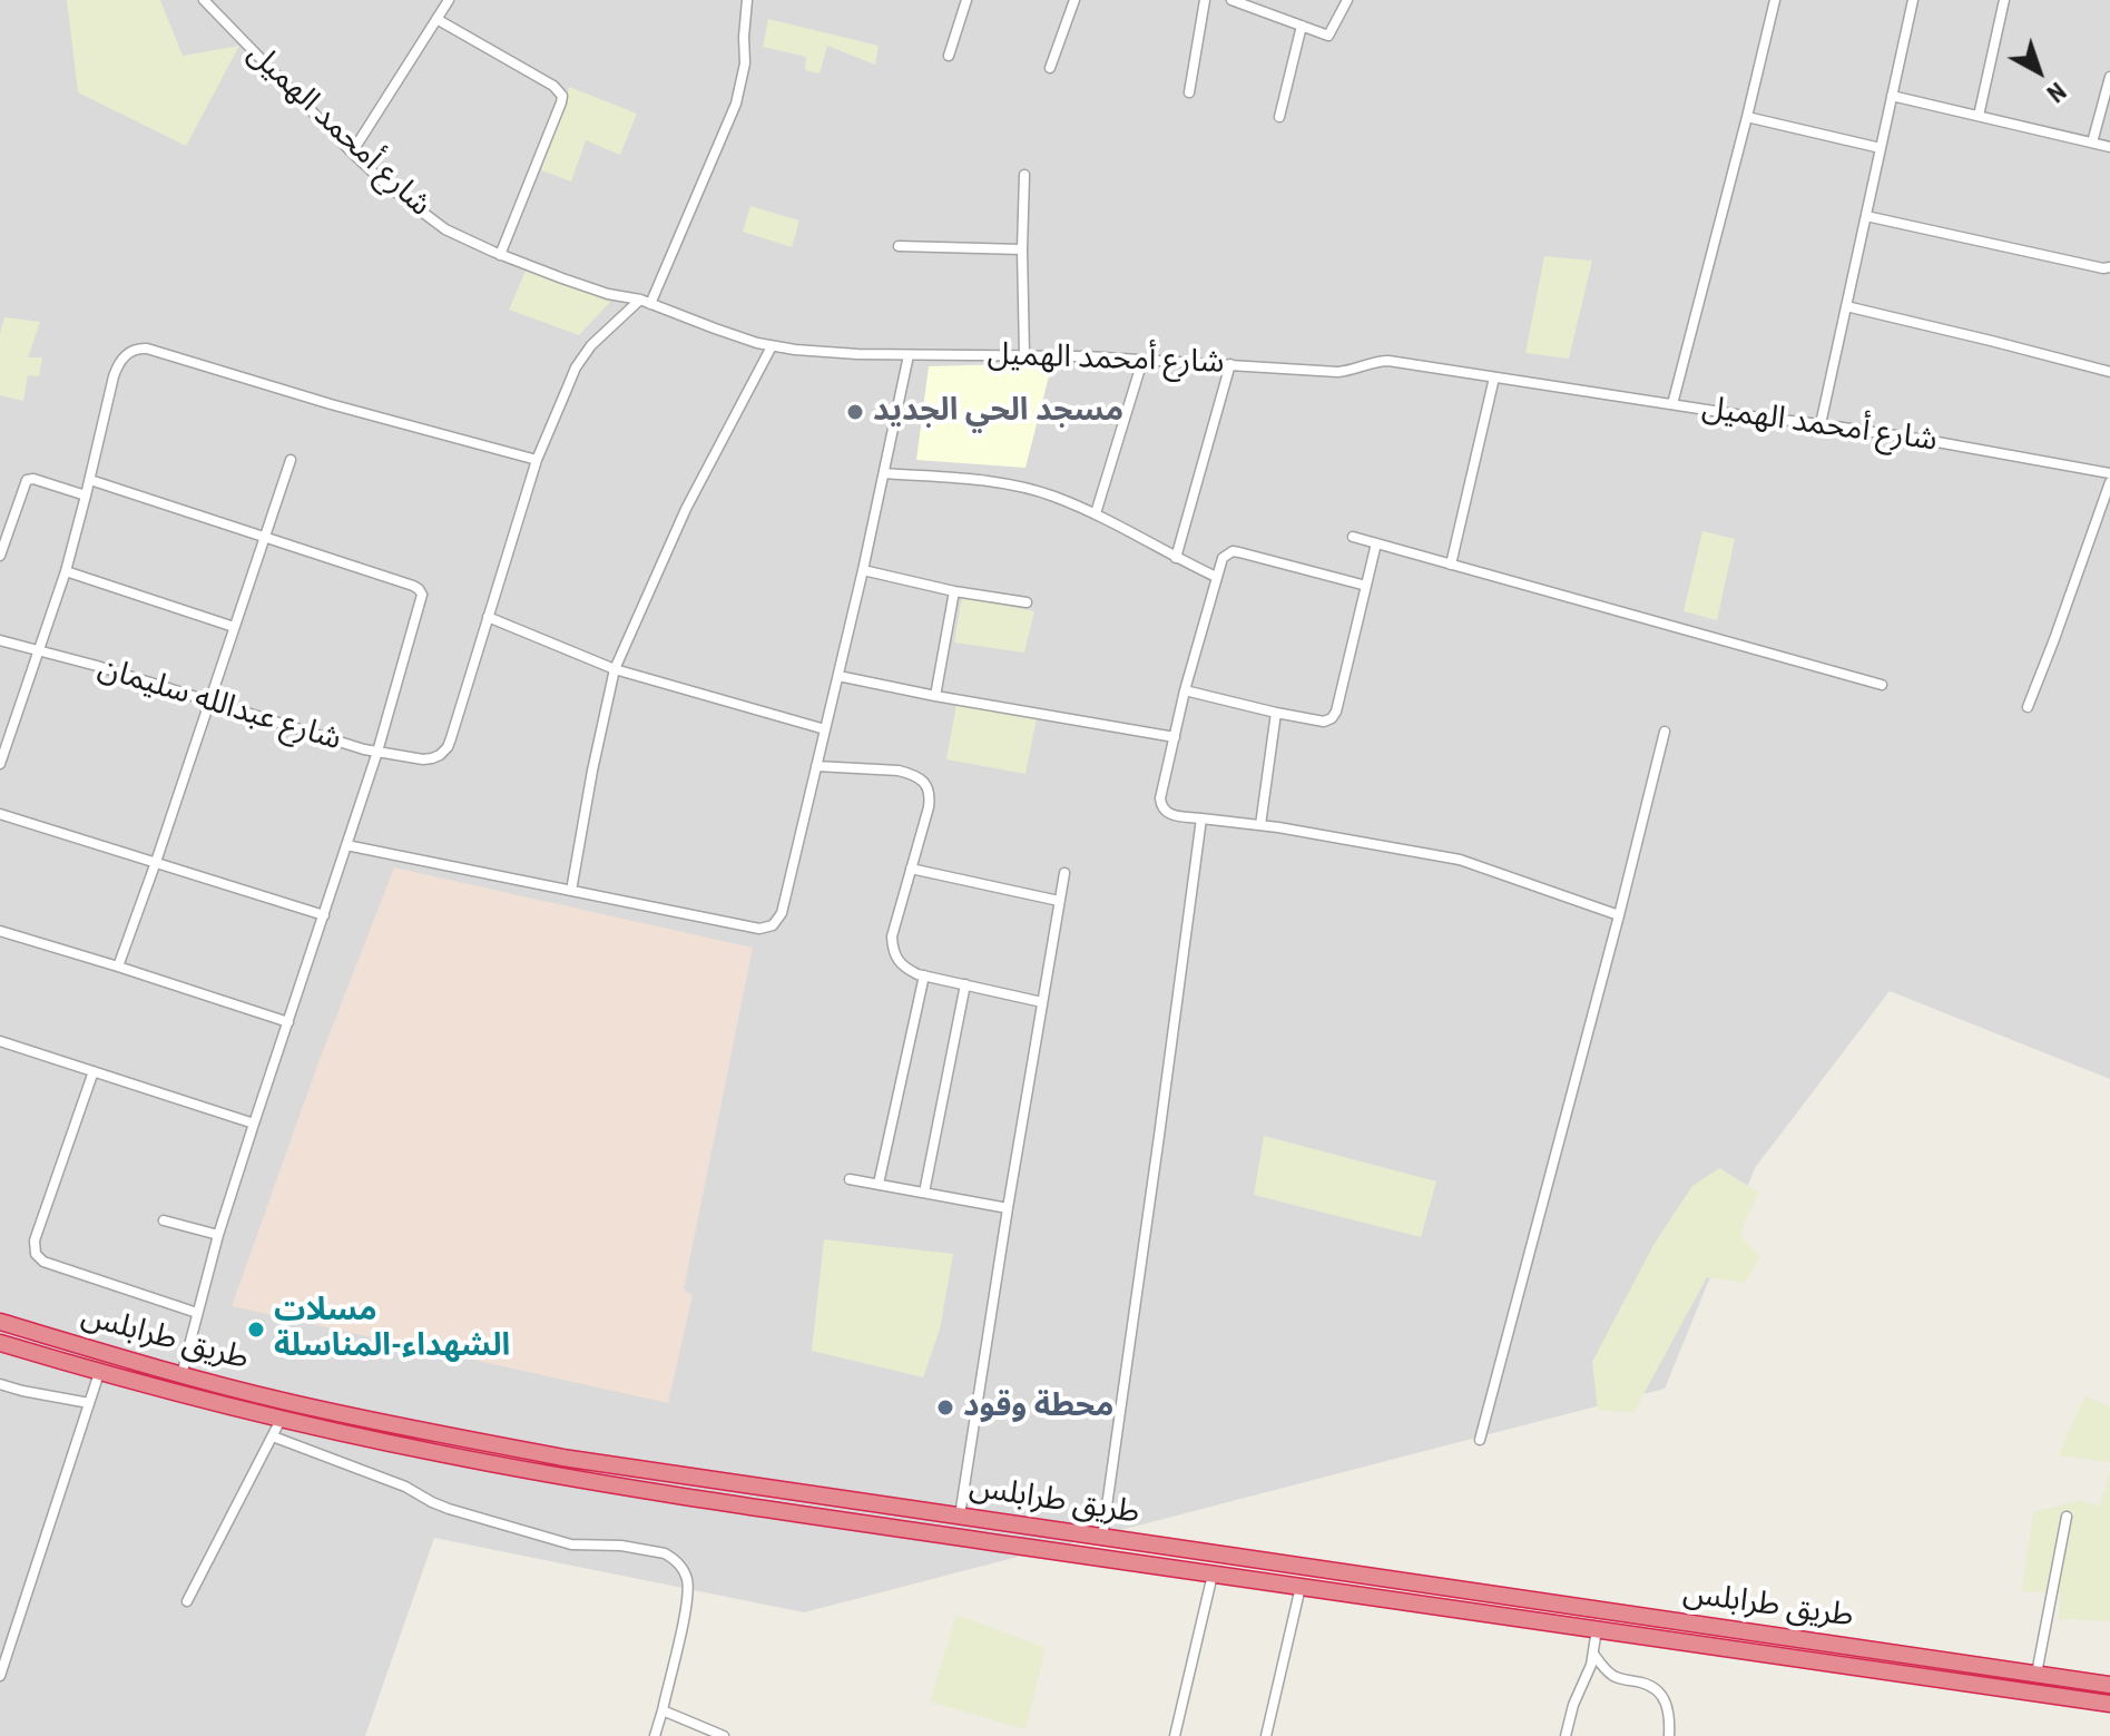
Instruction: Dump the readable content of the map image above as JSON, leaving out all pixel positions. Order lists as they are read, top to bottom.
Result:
{
  "streets": {
    "highway": ["طريق طرابلس"],
    "street": ["شارع أمحمد الهميل", "شارع عبدالله سليمان"]
  },
  "places": ["مسجد الحي الجديد", "مسلات الشهداء-المناسلة", "محطة وقود"],
  "north": "bottom right"
}
